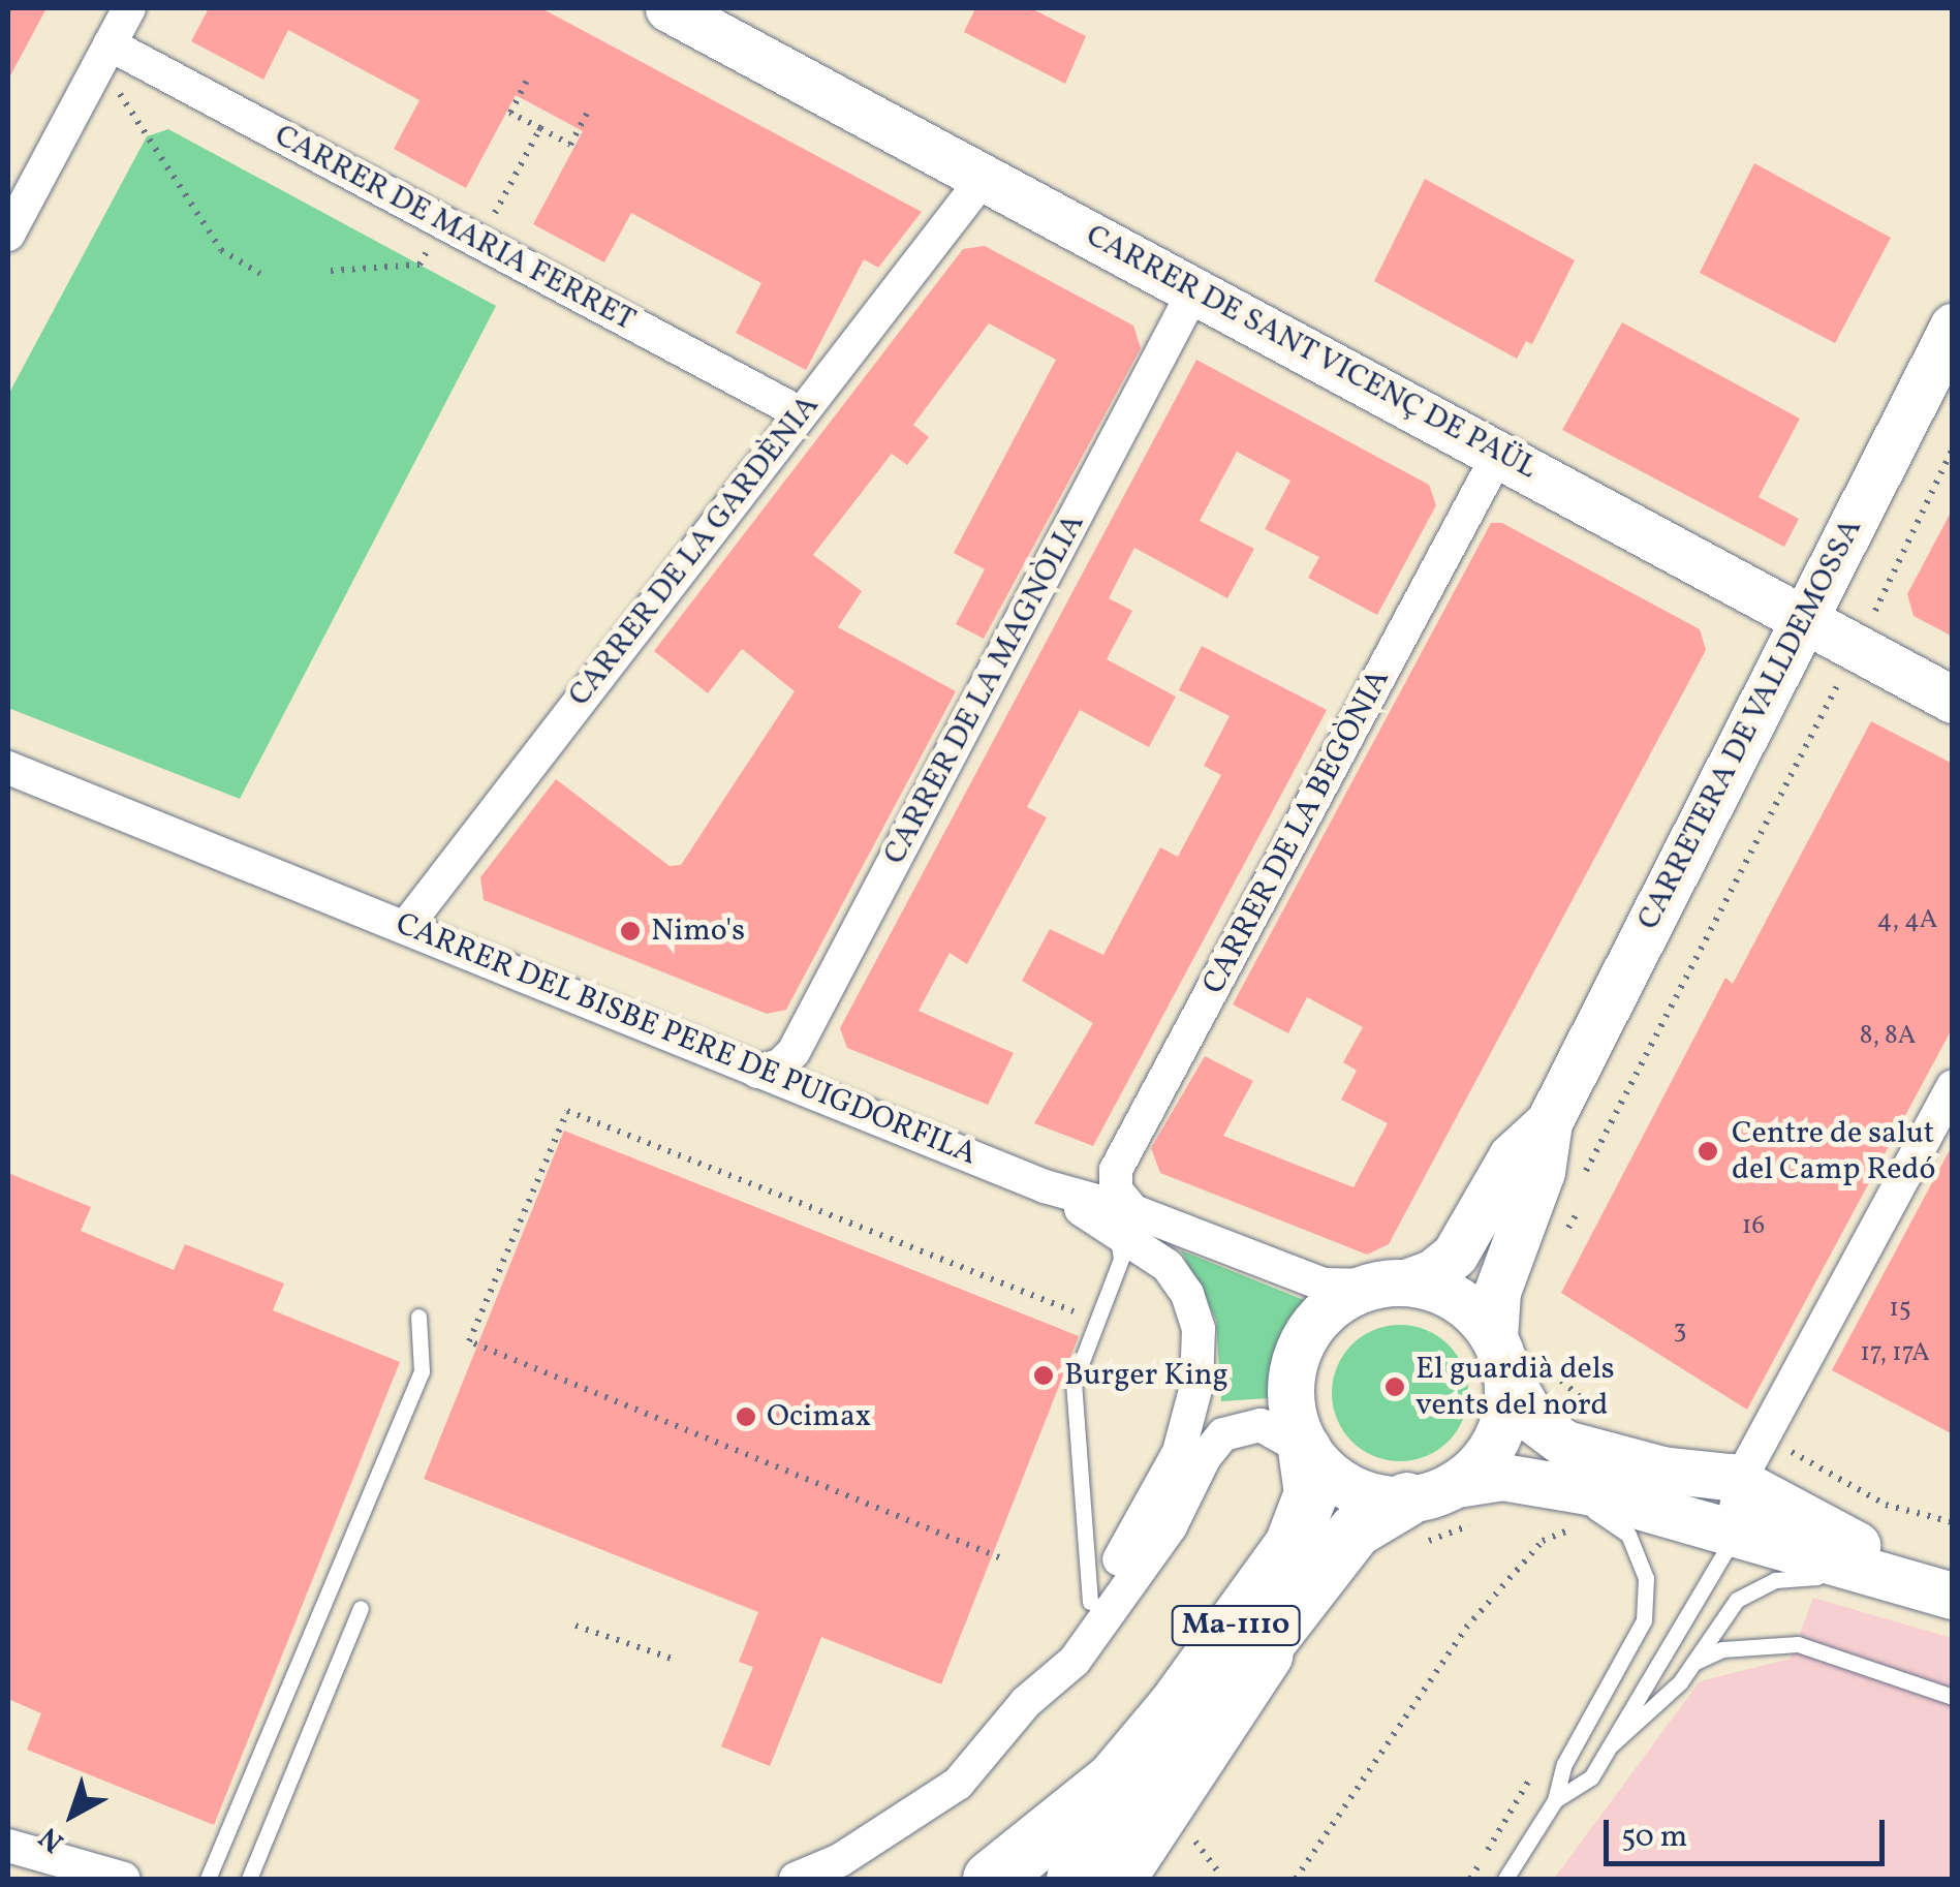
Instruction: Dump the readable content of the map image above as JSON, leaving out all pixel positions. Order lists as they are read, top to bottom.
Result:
{
  "streets": {
    "main road": ["Ma-1110"],
    "street": [
      "CARRER DE MARIA FERRET",
      "CARRER DE SANT VICENÇ DE PAÜL",
      "CARRER DE LA GARDÈNIA",
      "CARRER DE LA MAGNÒLIA",
      "CARRETERA DE VALLDEMOSSA",
      "CARRER DE LA BEGÒNIA",
      "CARRER DEL BISBE PERE DE PUIGDORFILA"
    ]
  },
  "crossings": [
    ["CARRER DE MARIA FERRET", "CARRER DE LA GARDÈNIA"],
    ["CARRER DE SANT VICENÇ DE PAÜL", "CARRER DE LA GARDÈNIA"],
    ["CARRER DE SANT VICENÇ DE PAÜL", "CARRER DE LA MAGNÒLIA"],
    ["CARRER DE SANT VICENÇ DE PAÜL", "CARRETERA DE VALLDEMOSSA"],
    ["CARRER DE SANT VICENÇ DE PAÜL", "CARRER DE LA BEGÒNIA"],
    ["CARRER DE LA GARDÈNIA", "CARRER DEL BISBE PERE DE PUIGDORFILA"],
    ["CARRER DE LA MAGNÒLIA", "CARRER DEL BISBE PERE DE PUIGDORFILA"],
    ["CARRETERA DE VALLDEMOSSA", "CARRER DEL BISBE PERE DE PUIGDORFILA"],
    ["CARRETERA DE VALLDEMOSSA", "Ma-1110"],
    ["CARRER DE LA BEGÒNIA", "CARRER DEL BISBE PERE DE PUIGDORFILA"],
    ["CARRER DEL BISBE PERE DE PUIGDORFILA", "Ma-1110"]
  ],
  "places": [
    "Nimo's",
    "Centre de salut del Camp Redó",
    "Burger King",
    "El guardià dels vents del nord",
    "Ocimax"
  ],
  "house_numbers": [
    "4, 4A",
    "8, 8A",
    "16",
    "15",
    "3",
    "17, 17A"
  ],
  "scale_bar": "50 m",
  "north": "bottom left"
}
